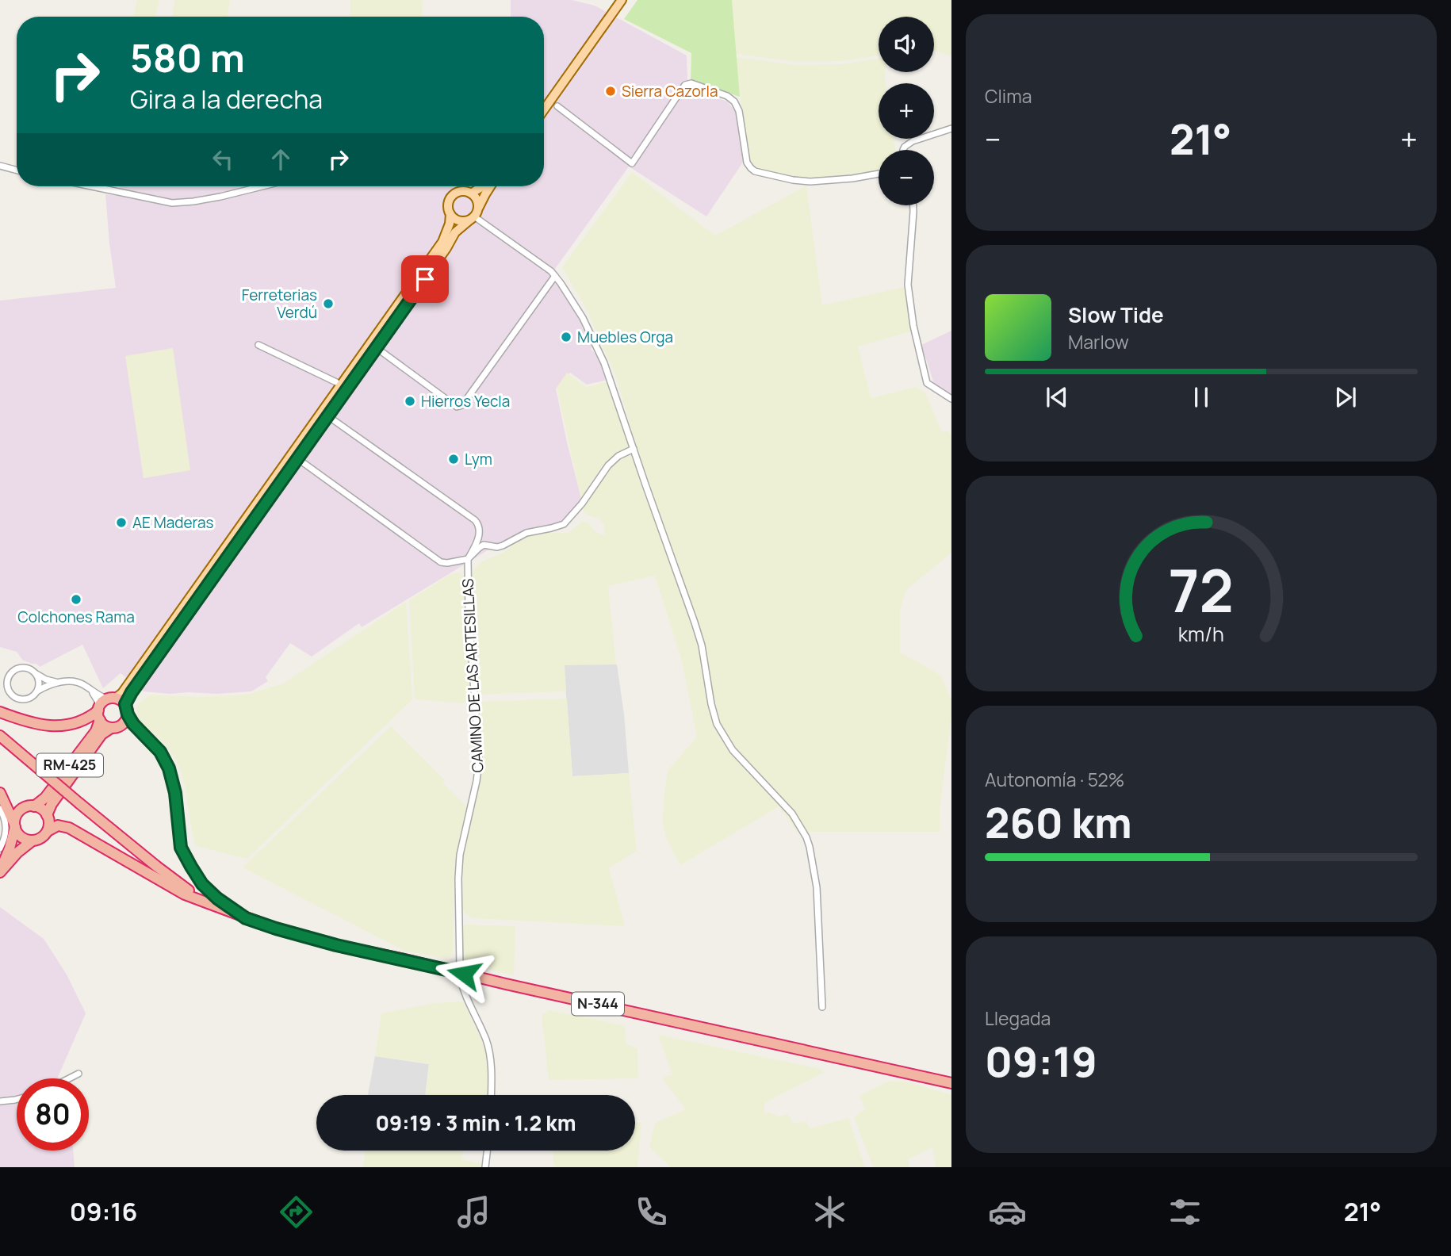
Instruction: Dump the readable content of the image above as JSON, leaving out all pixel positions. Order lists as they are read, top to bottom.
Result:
{
  "streets": {
    "highway": ["RM-425", "N-344"],
    "street": ["CAMINO DE LAS ARTESILLAS"]
  },
  "places": [
    "Sierra Cazorla",
    "Ferreterias Verdú",
    "Muebles Orga",
    "Hierros Yecla",
    "Lym",
    "AE Maderas",
    "Colchones Rama"
  ],
  "page": {
    "tile": [
      "Clima",
      ["Autonomía · 52%", "260 km"],
      ["Llegada", "09:19"]
    ],
    "map_buttons": ["+", "−"],
    "turn": ["580 m", "Gira a la derecha"],
    "heat": ["−", "21°", "+"],
    "song": ["Slow Tide", "Marlow"],
    "limit": "80",
    "trip": "09:19 · 3 min · 1.2 km",
    "tabs": ["09:16", "21°"],
    "gauge": ["72", "km/h"]
  }
}
